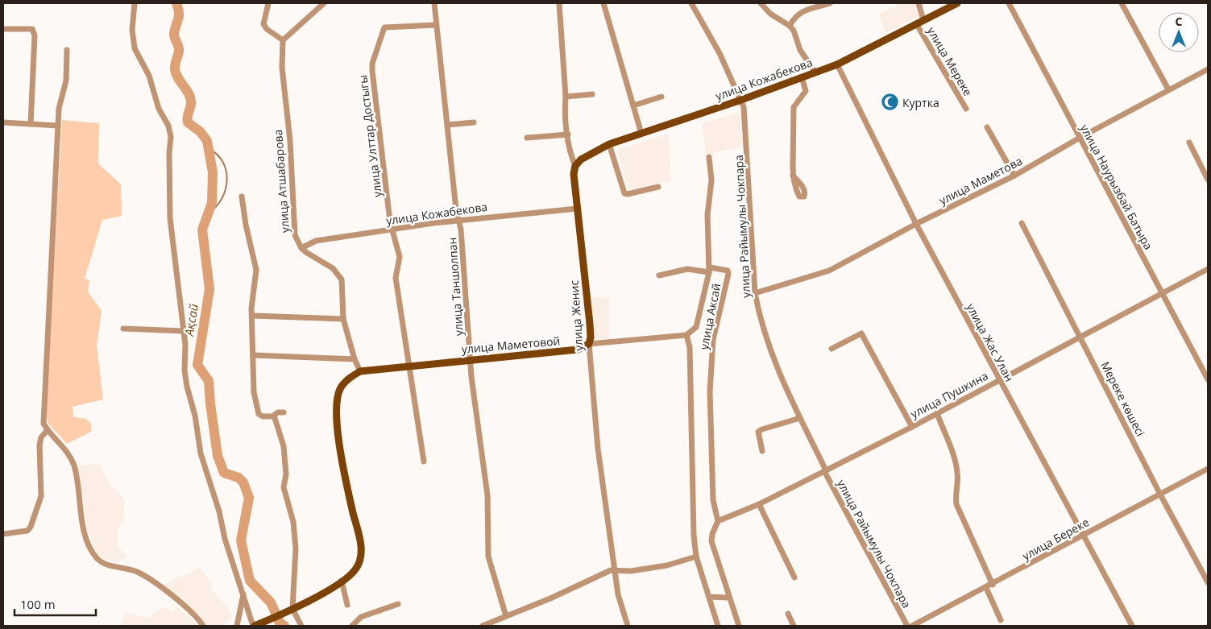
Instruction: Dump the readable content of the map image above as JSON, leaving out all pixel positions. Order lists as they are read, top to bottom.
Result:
{
  "streets": {
    "main road": ["улица Кожабекова", "улица Женис", "улица Маметовой"],
    "street": [
      "улица Мереке",
      "улица Улттар Достыгы",
      "улица Маметова",
      "улица Атшабарова",
      "улица Наурызбай Батыра",
      "улица Райымулы Чокпара",
      "улица Таншолпан",
      "улица Аксай",
      "улица Жас Улан",
      "улица Пушкина",
      "Мереке көшесі",
      "улица Береке"
    ]
  },
  "crossings": [
    ["улица Мереке", "улица Кожабекова"],
    ["улица Кожабекова", "улица Улттар Достыгы"],
    ["улица Кожабекова", "улица Атшабарова"],
    ["улица Кожабекова", "улица Райымулы Чокпара"],
    ["улица Кожабекова", "улица Таншолпан"],
    ["улица Кожабекова", "улица Женис"],
    ["улица Кожабекова", "улица Жас Улан"],
    ["улица Улттар Достыгы", "улица Таншолпан"],
    ["улица Улттар Достыгы", "улица Маметовой"],
    ["улица Маметова", "улица Наурызбай Батыра"],
    ["улица Маметова", "улица Райымулы Чокпара"],
    ["улица Маметова", "улица Жас Улан"],
    ["улица Наурызбай Батыра", "улица Пушкина"],
    ["улица Райымулы Чокпара", "улица Пушкина"],
    ["улица Таншолпан", "улица Маметовой"],
    ["улица Женис", "улица Маметовой"],
    ["улица Аксай", "улица Маметовой"],
    ["улица Аксай", "улица Пушкина"],
    ["улица Жас Улан", "улица Пушкина"],
    ["улица Жас Улан", "улица Береке"],
    ["улица Пушкина", "Мереке көшесі"],
    ["Мереке көшесі", "улица Береке"]
  ],
  "water": ["Ақсай"],
  "places": {
    "mosque": ["Куртка"]
  },
  "scale_bar": "100 m",
  "north": "top"
}
